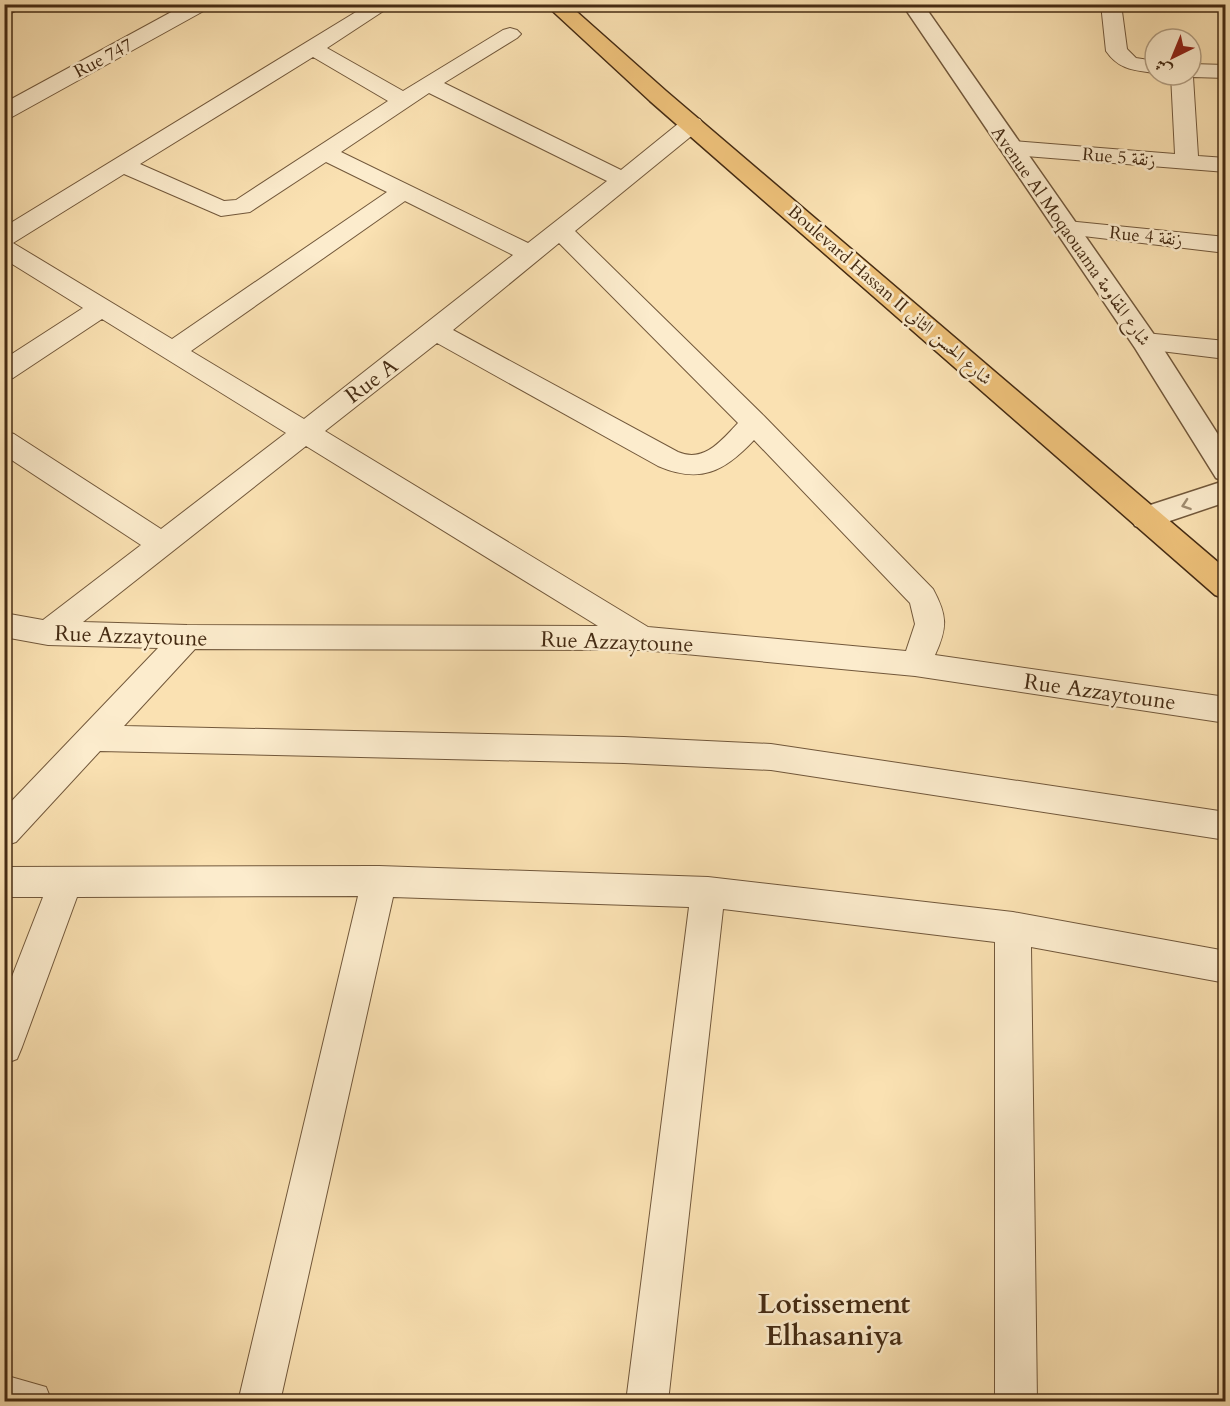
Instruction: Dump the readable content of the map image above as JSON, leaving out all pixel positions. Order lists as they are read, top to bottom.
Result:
{
  "streets": {
    "main road": ["Boulevard Hassan II شارع الحسن الثاني"],
    "street": [
      "Rue 747",
      "Rue 5 زنقة",
      "Avenue Al Moqaouama شارع المقاومة",
      "Rue 4 زنقة",
      "Rue A",
      "Rue Azzaytoune"
    ]
  },
  "crossings": [
    ["Rue 5 زنقة", "Avenue Al Moqaouama شارع المقاومة"],
    ["Avenue Al Moqaouama شارع المقاومة", "Rue 4 زنقة"],
    ["Boulevard Hassan II شارع الحسن الثاني", "Rue A"],
    ["Rue A", "Rue Azzaytoune"]
  ],
  "districts": ["Lotissement Elhasaniya"],
  "north": "bottom left"
}
